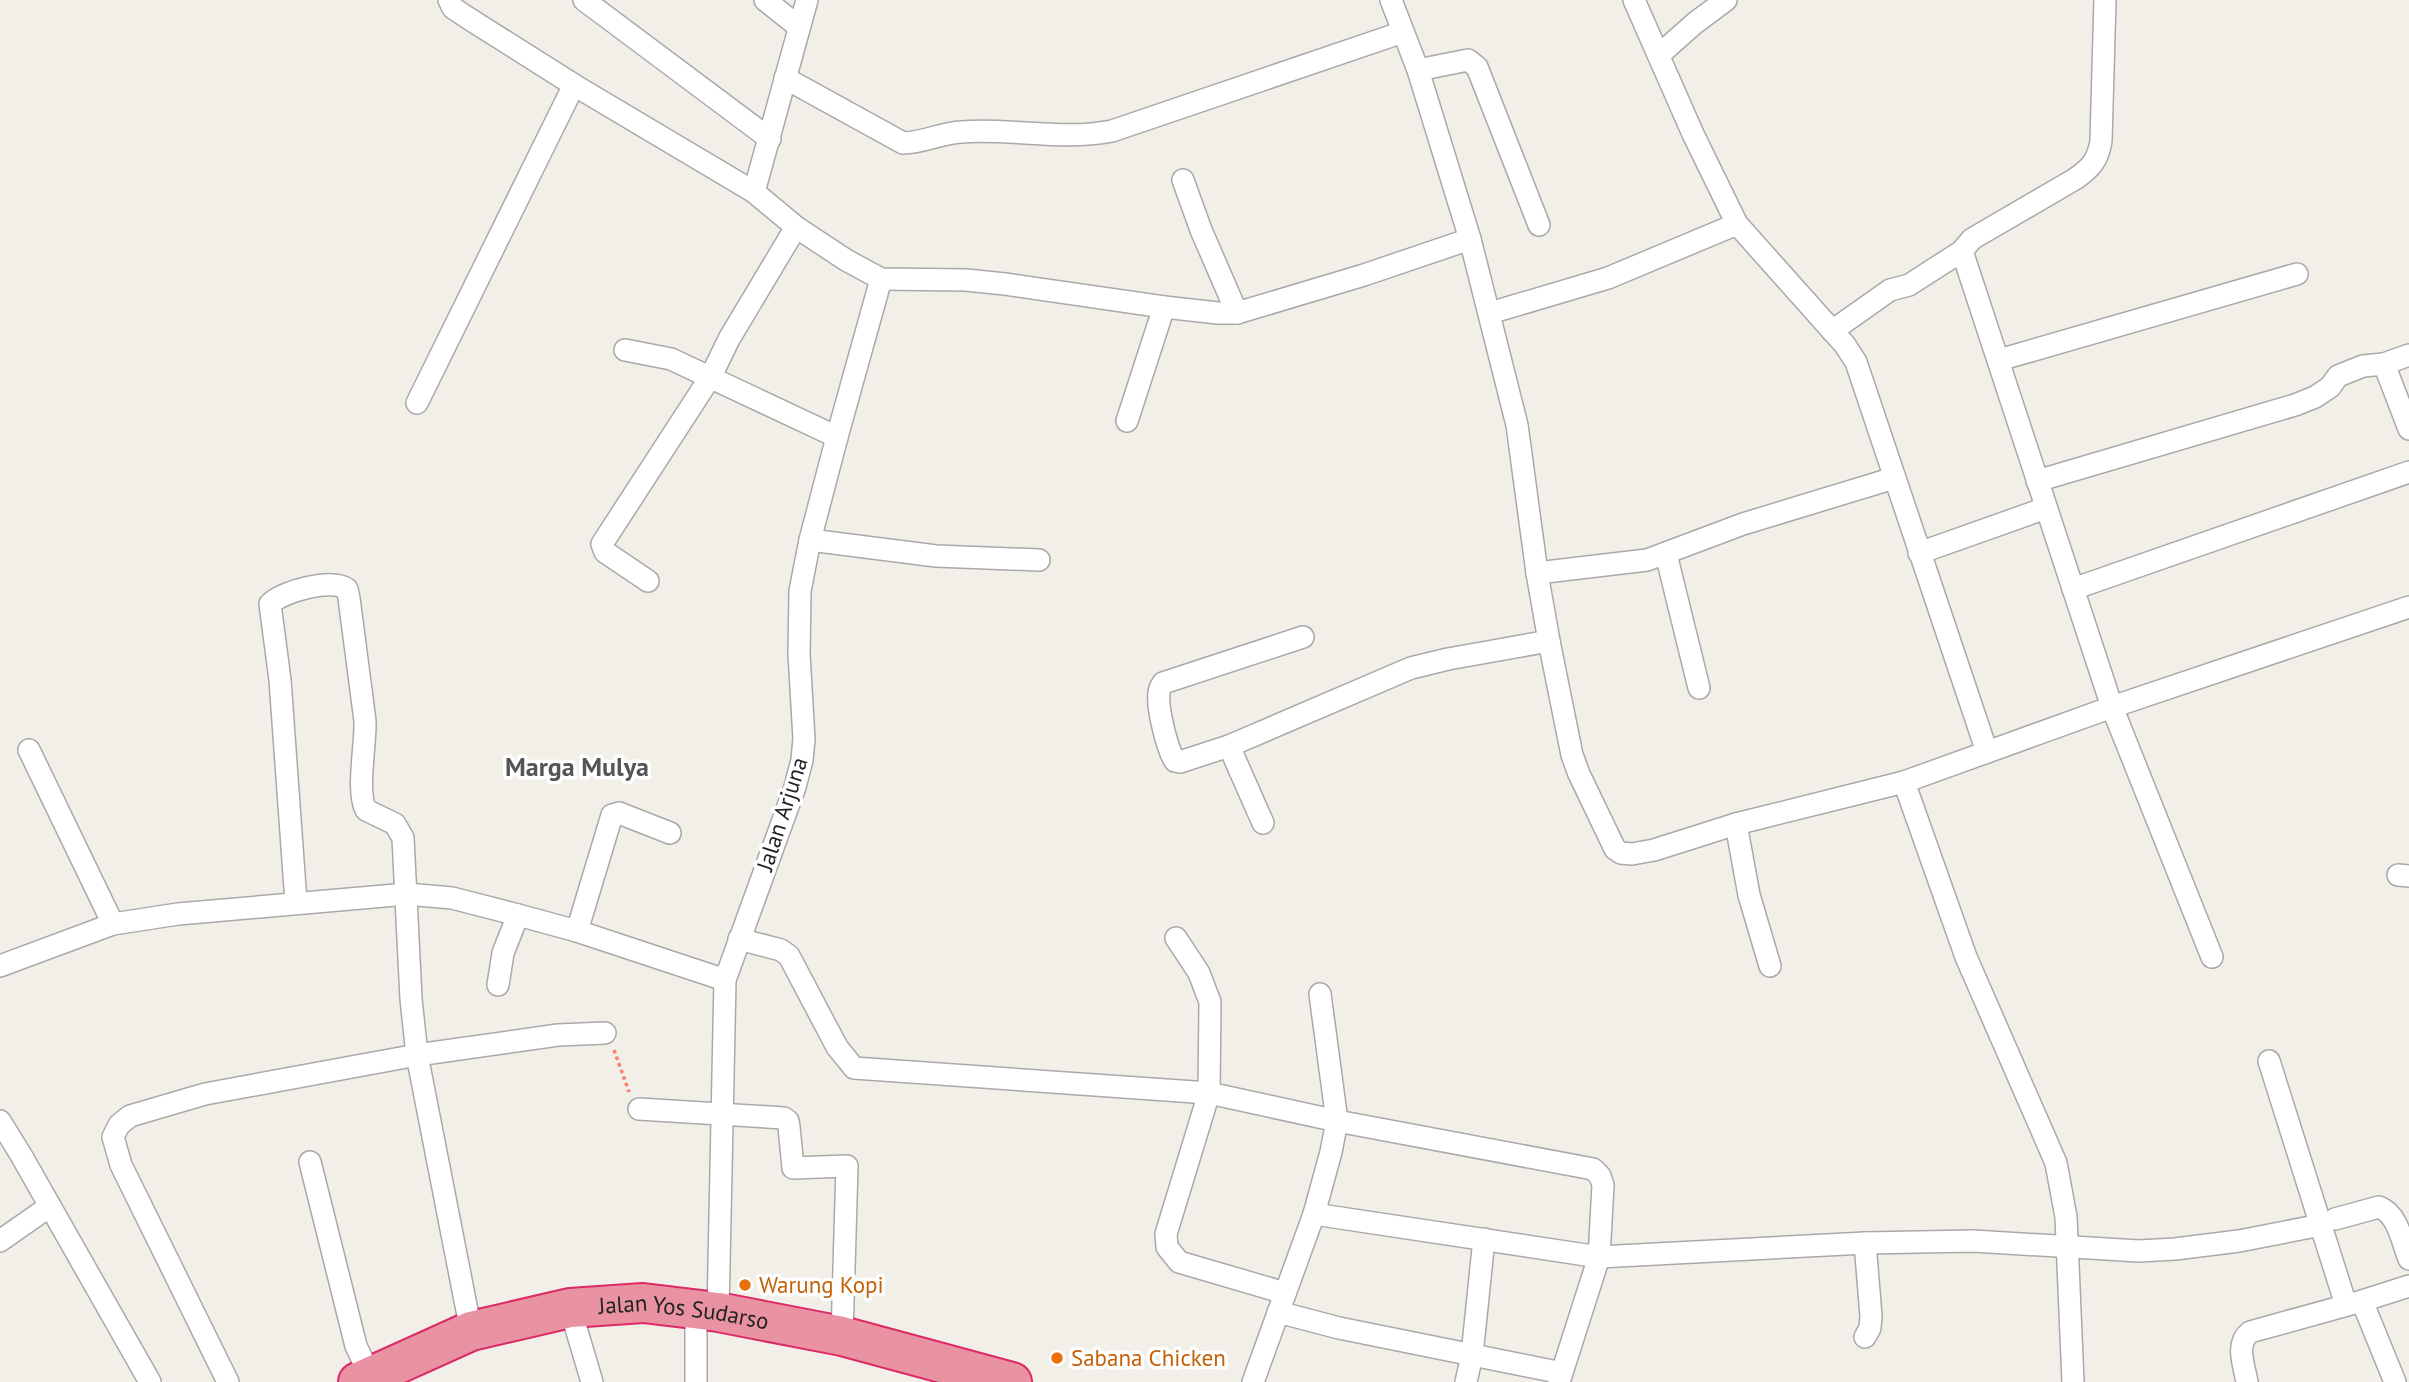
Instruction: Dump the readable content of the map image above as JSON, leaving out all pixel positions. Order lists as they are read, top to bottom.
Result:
{
  "streets": {
    "highway": ["Jalan Yos Sudarso"],
    "street": ["Jalan Arjuna"]
  },
  "crossings": [
    ["Jalan Arjuna", "Jalan Yos Sudarso"]
  ],
  "districts": ["Marga Mulya"],
  "places": ["Warung Kopi", "Sabana Chicken"]
}
